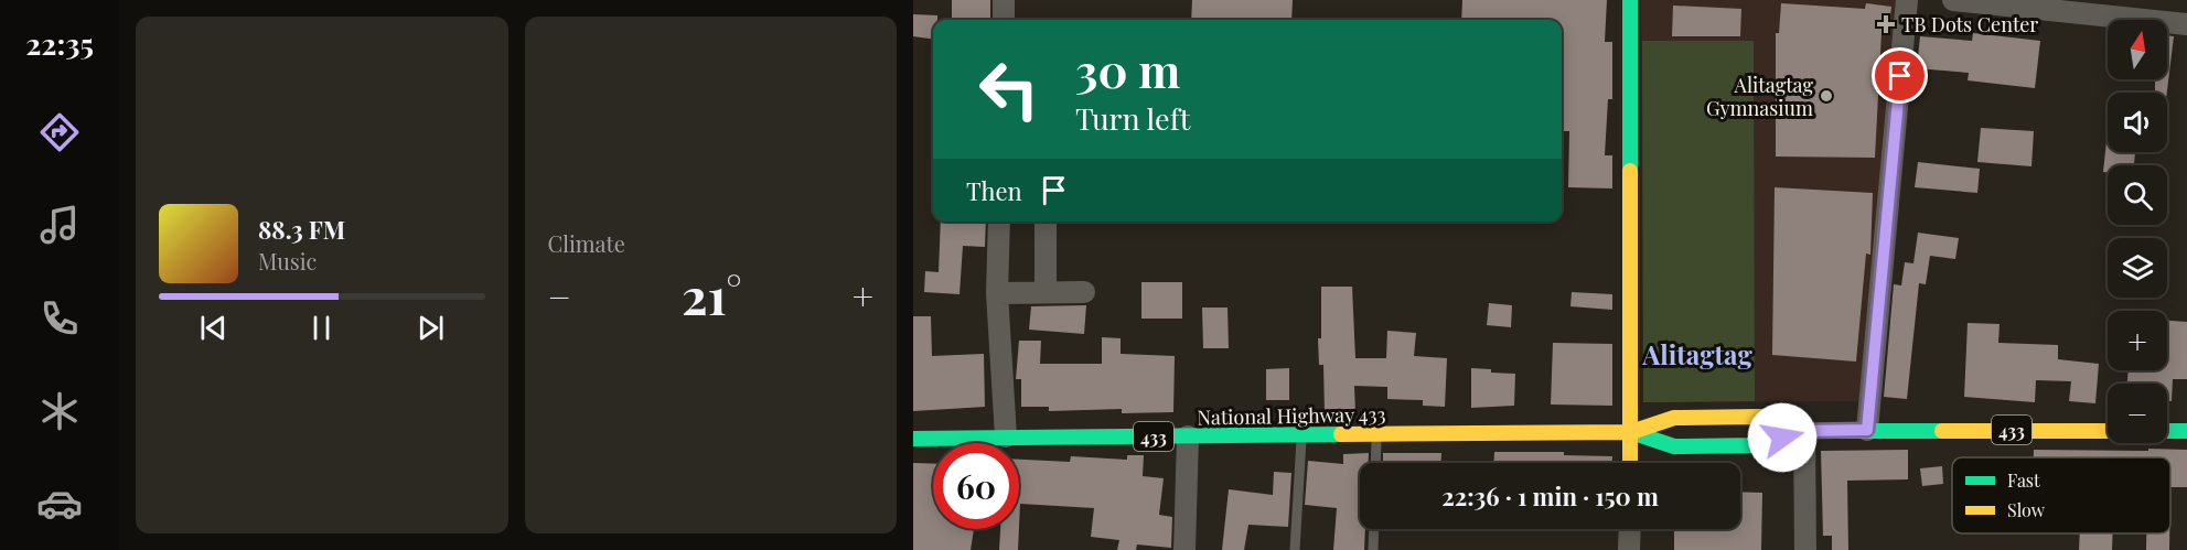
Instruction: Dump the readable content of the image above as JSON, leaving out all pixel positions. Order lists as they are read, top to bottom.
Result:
{
  "streets": {
    "main road": ["National Highway 433", "433"]
  },
  "districts": ["Alitagtag"],
  "places": {
    "health": ["TB Dots Center"],
    "other": ["Alitagtag Gymnasium"]
  },
  "legend": ["Fast", "Slow"],
  "north": "top",
  "page": {
    "tabs": "22:35",
    "tile": "Climate",
    "map_buttons": ["+", "−"],
    "turn": ["30 m", "Turn left"],
    "then": "Then",
    "song": ["88.3 FM", "Music"],
    "heat": ["−", "21°", "+"],
    "limit": "60",
    "trip": "22:36 · 1 min · 150 m"
  }
}
